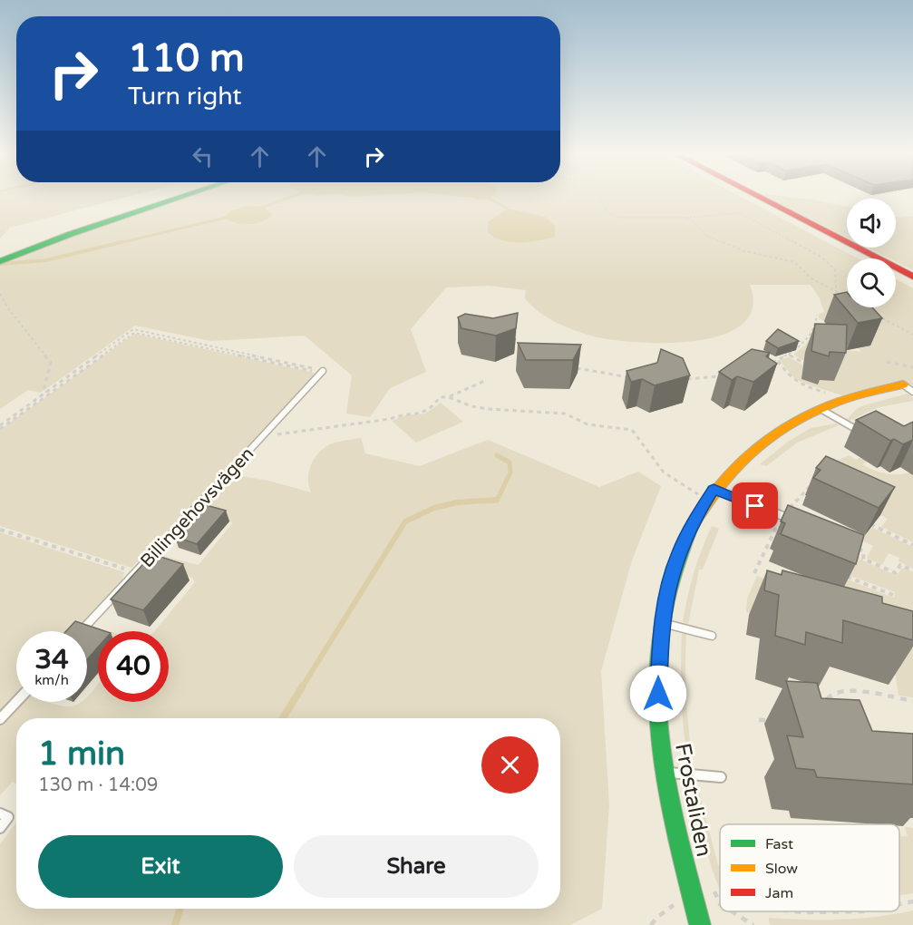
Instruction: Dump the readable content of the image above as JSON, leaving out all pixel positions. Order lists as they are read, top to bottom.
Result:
{
  "streets": {
    "street": ["Frostaliden"],
    "lane": ["Billingehovsvägen"]
  },
  "legend": ["Fast", "Slow", "Jam"],
  "page": {
    "turn": ["110 m", "Turn right"],
    "speed": "34 km/h",
    "limit": "40",
    "heading": ["1 min", "130 m · 14:09"],
    "buttons": ["Exit", "Share"]
  }
}
